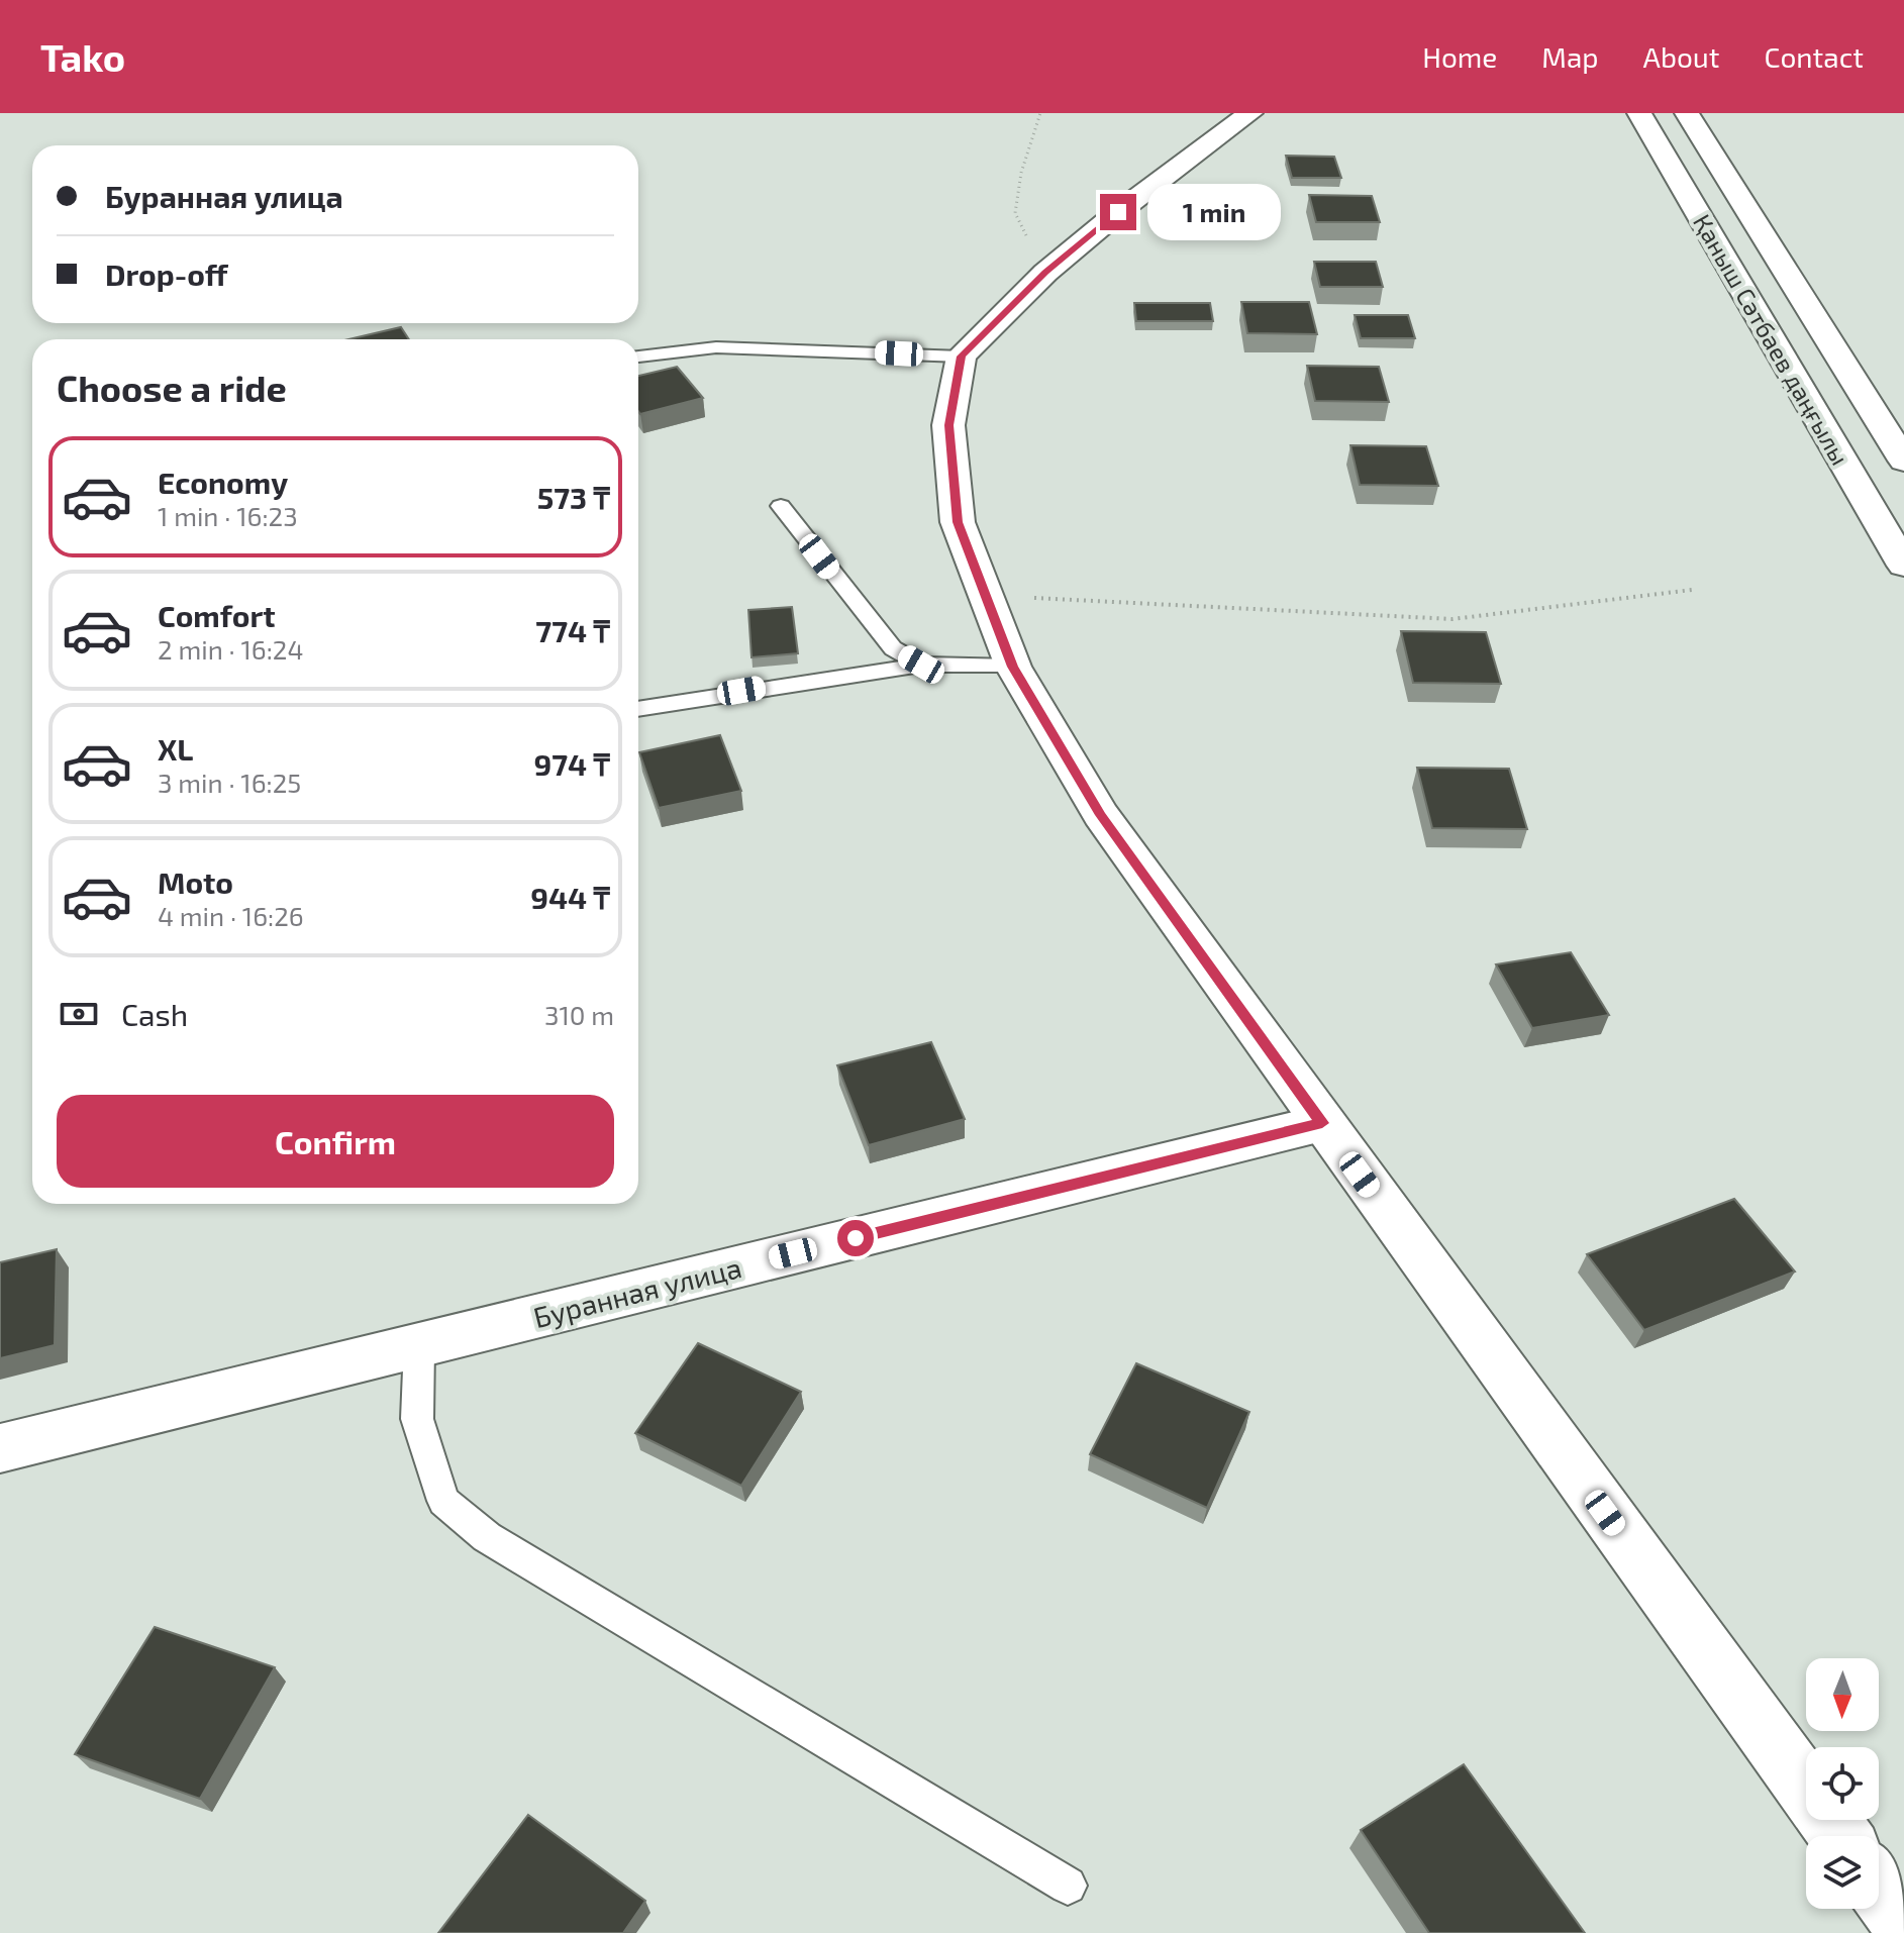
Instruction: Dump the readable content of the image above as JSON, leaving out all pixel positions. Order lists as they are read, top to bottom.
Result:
{
  "streets": {
    "street": ["Қаныш Сәтбаев даңғылы", "Буранная улица"]
  },
  "north": "bottom",
  "page": {
    "header": "Tako",
    "nav": [
      "Home",
      "Map",
      "About",
      "Contact"
    ],
    "banner": ["Буранная улица", "Drop-off"],
    "bubble": "1 min",
    "heading": "Choose a ride",
    "list": [
      {
        "name": "Economy",
        "note": "1 min · 16:23",
        "value": "573 ₸"
      },
      {
        "name": "Comfort",
        "note": "2 min · 16:24",
        "value": "774 ₸"
      },
      {
        "name": "XL",
        "note": "3 min · 16:25",
        "value": "974 ₸"
      },
      {
        "name": "Moto",
        "note": "4 min · 16:26",
        "value": "944 ₸"
      }
    ],
    "pay": ["Cash", "310 m"],
    "buttons": "Confirm"
  }
}
